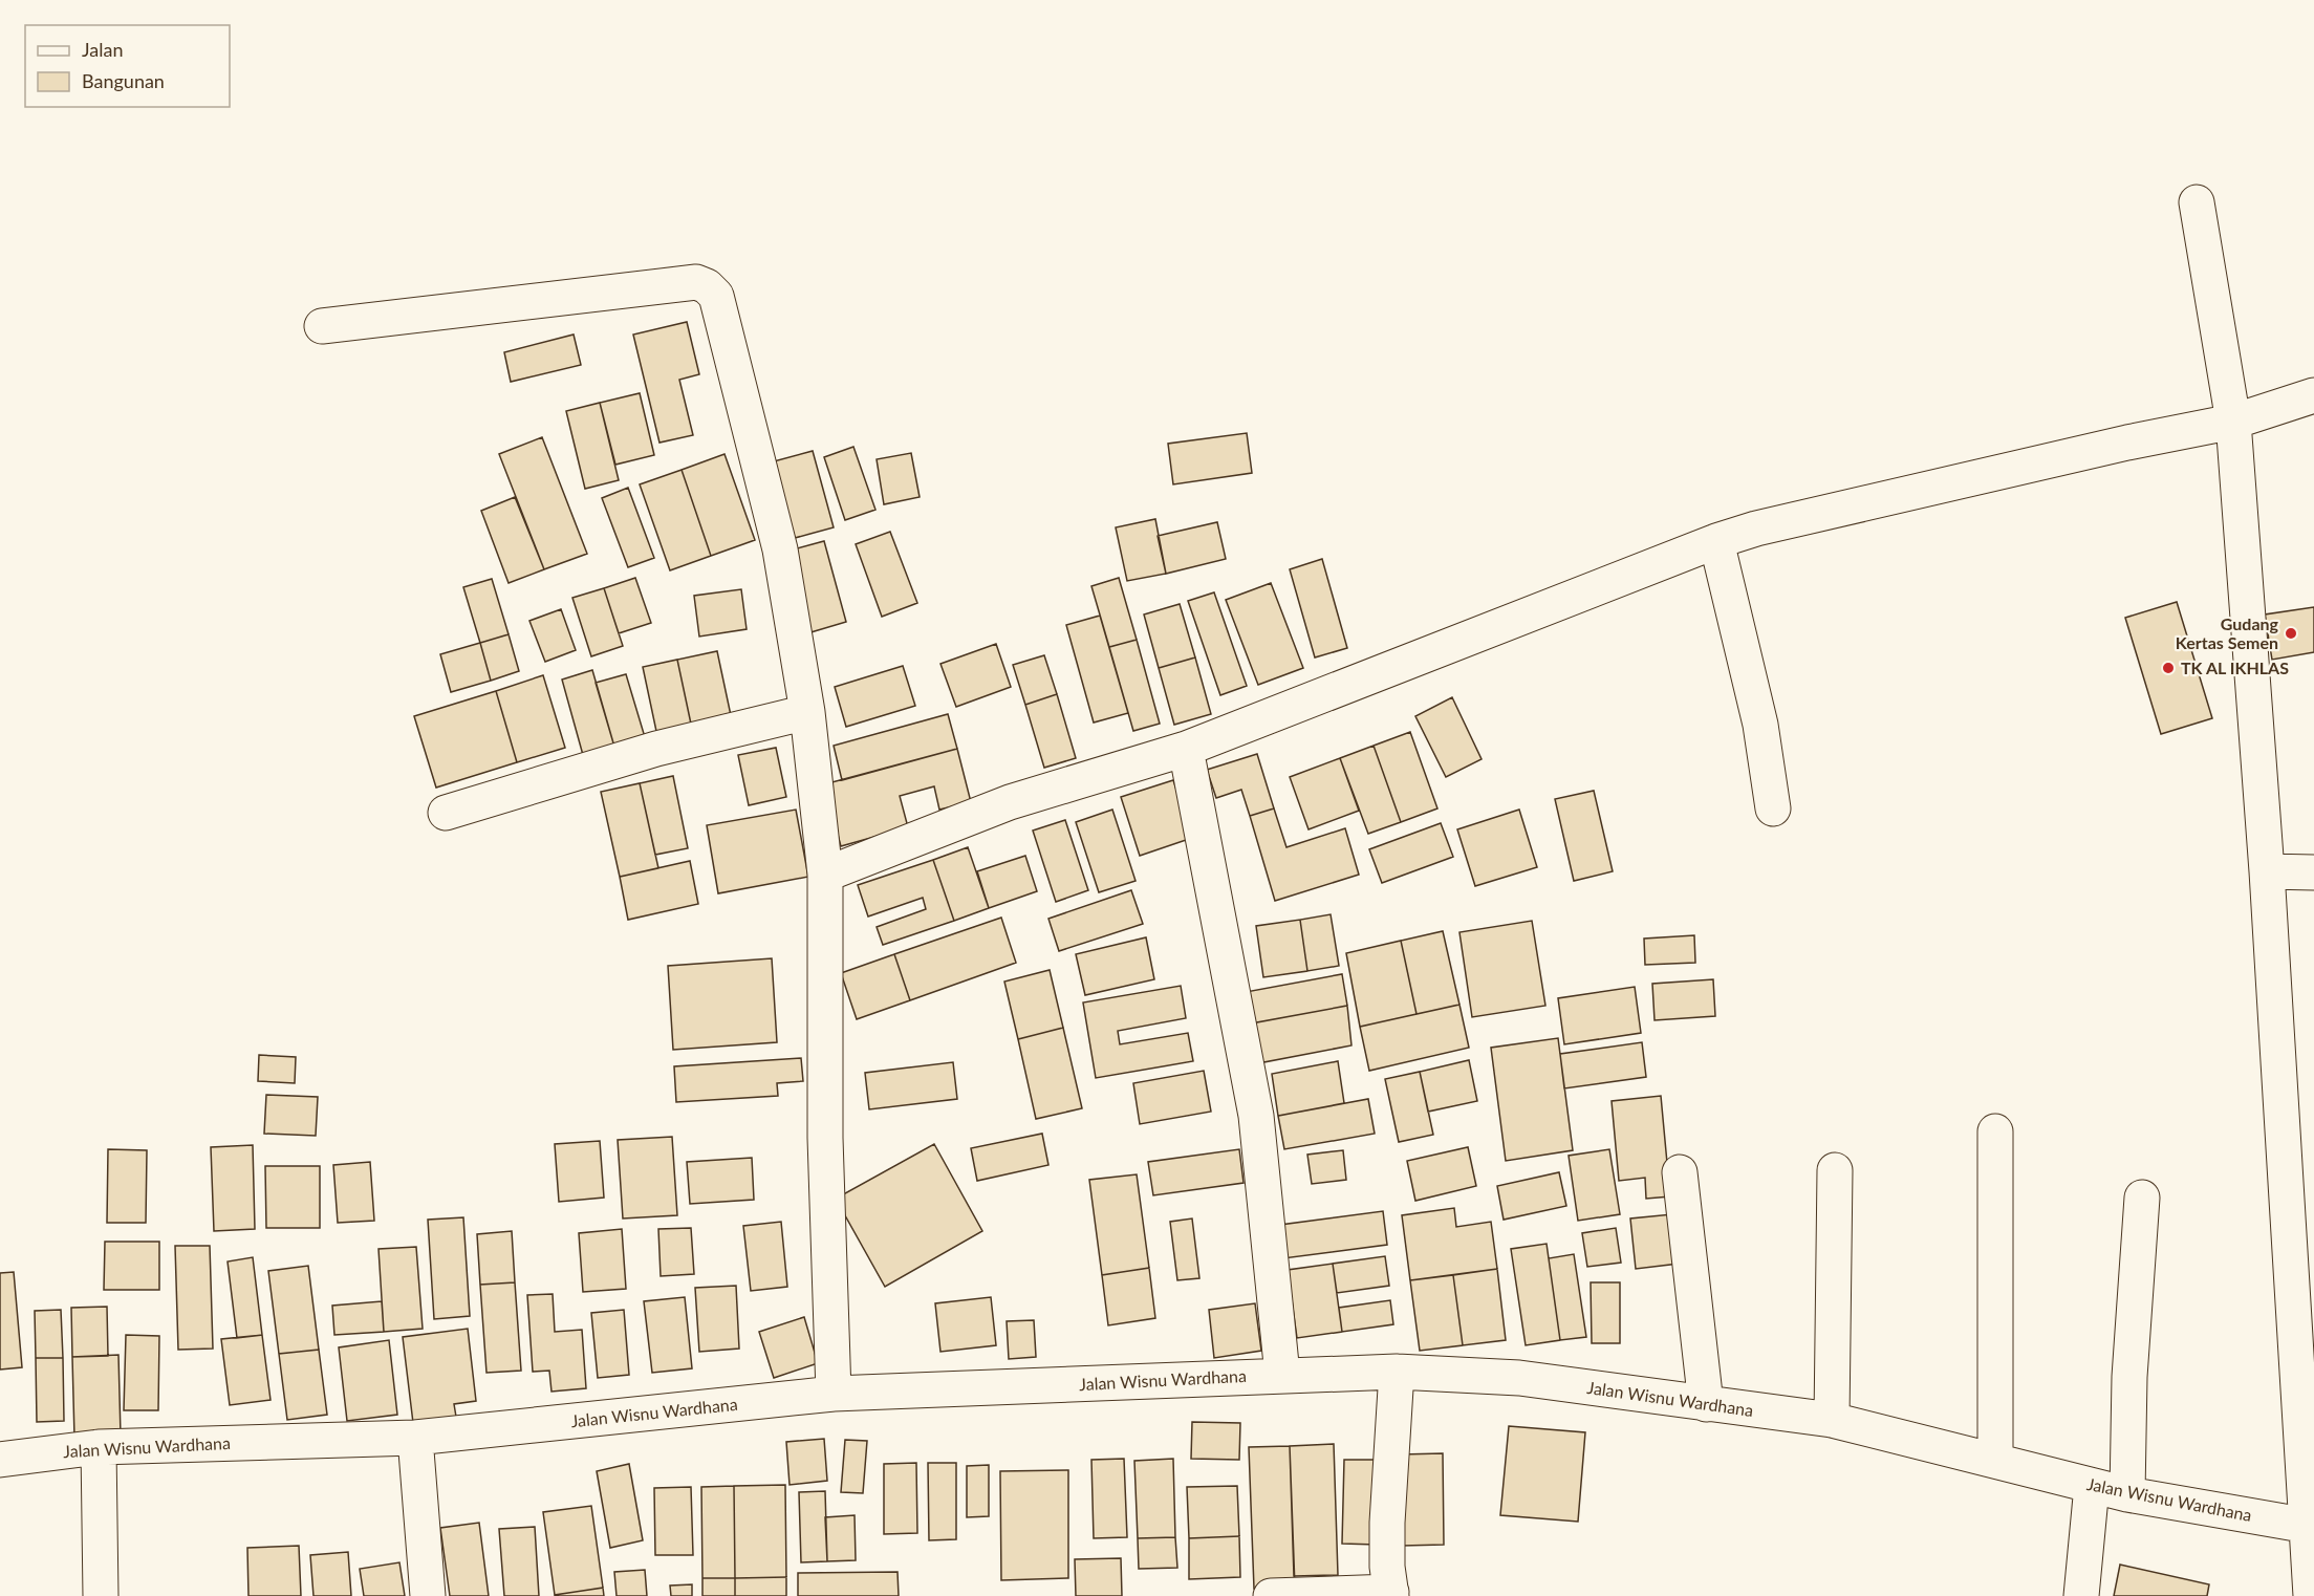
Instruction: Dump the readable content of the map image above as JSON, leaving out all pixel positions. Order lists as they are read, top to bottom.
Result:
{
  "streets": {
    "street": ["Jalan Wisnu Wardhana"]
  },
  "places": ["Gudang Kertas Semen", "TK AL IKHLAS"],
  "legend": ["Jalan", "Bangunan"]
}
